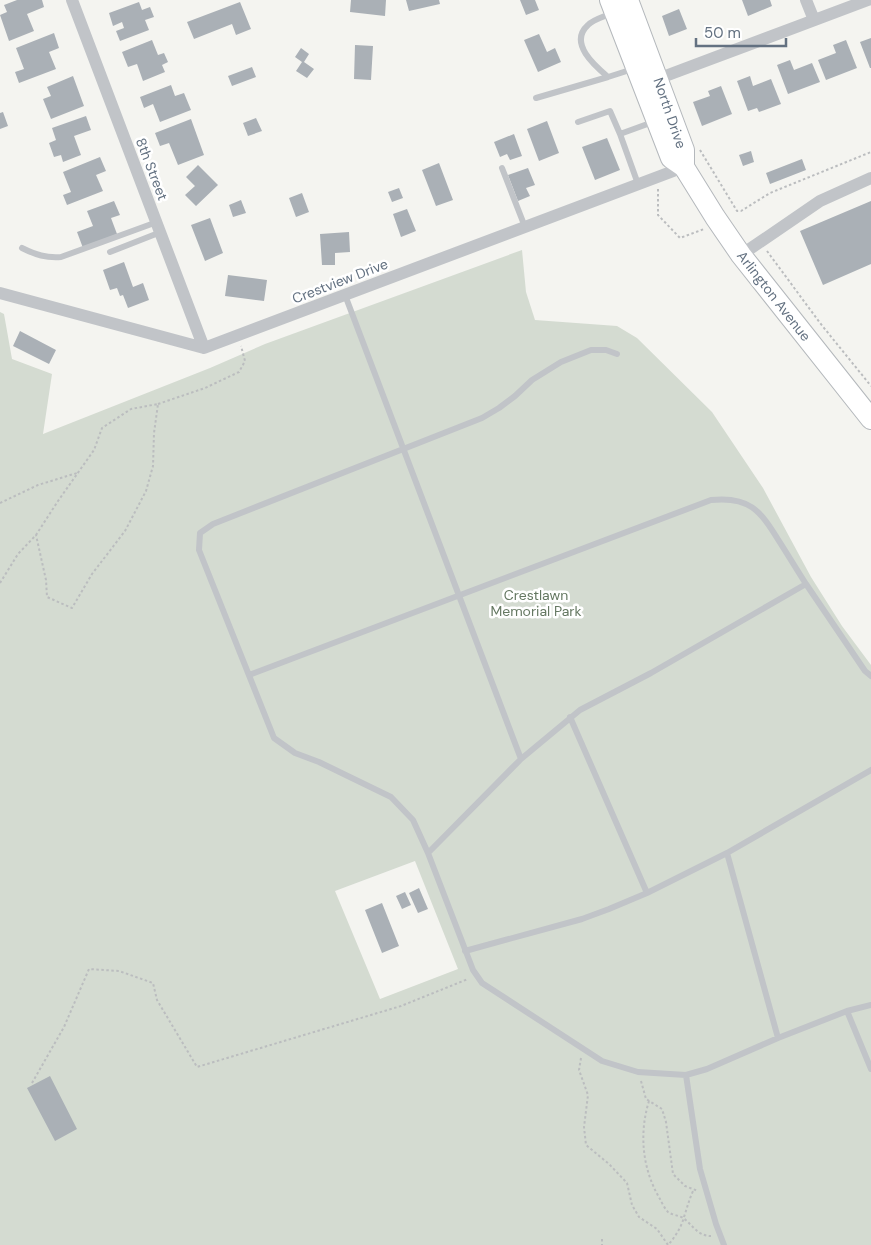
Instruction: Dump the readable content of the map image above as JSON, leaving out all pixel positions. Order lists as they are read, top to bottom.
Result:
{
  "streets": {
    "main road": ["North Drive", "Arlington Avenue"],
    "street": ["8th Street", "Crestview Drive"]
  },
  "crossings": [
    ["North Drive", "Crestview Drive"],
    ["North Drive", "Arlington Avenue"],
    ["8th Street", "Crestview Drive"],
    ["Crestview Drive", "Arlington Avenue"]
  ],
  "parks": ["Crestlawn Memorial Park"],
  "scale_bar": "50 m"
}
